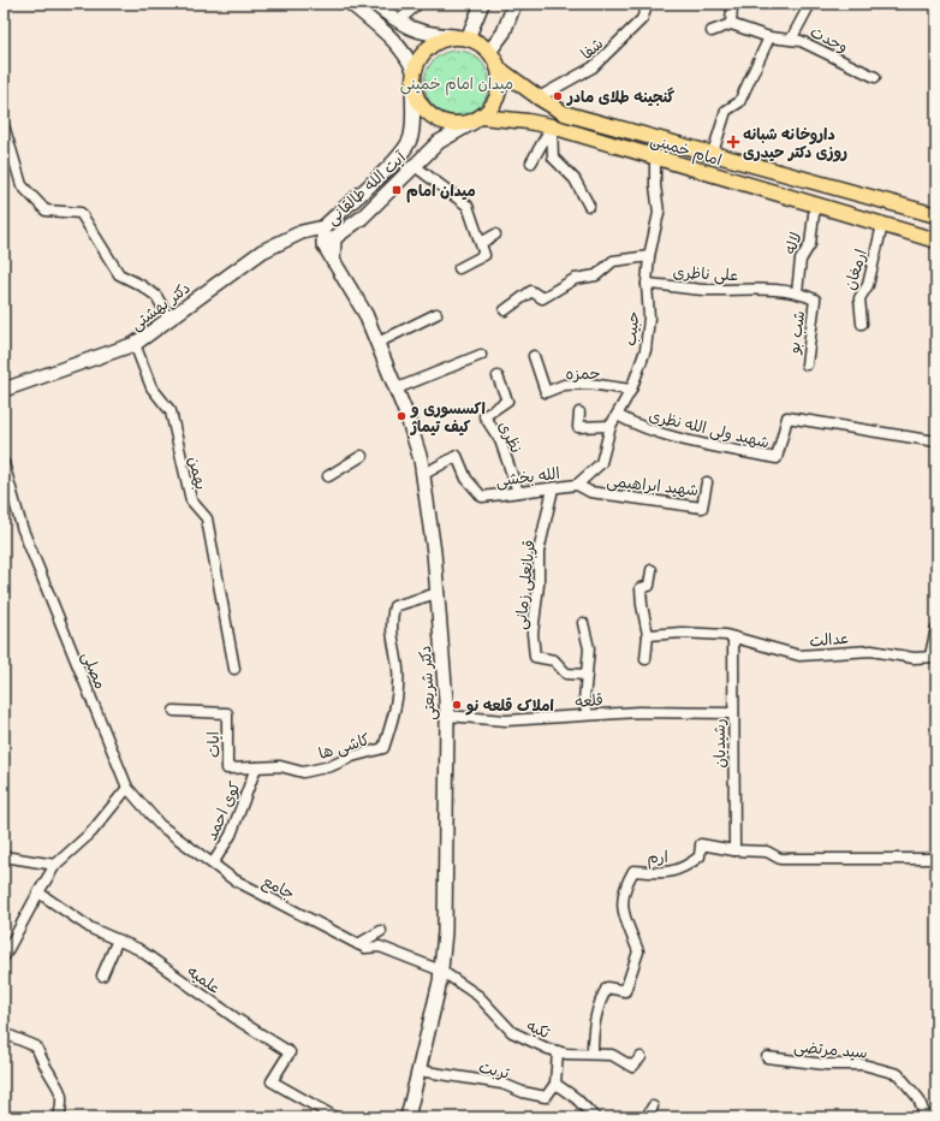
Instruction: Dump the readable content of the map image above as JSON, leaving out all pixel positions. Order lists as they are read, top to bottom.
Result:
{
  "streets": {
    "main road": [
      "امام خمینی",
      "آیت الله طالقانی",
      "دکتر بهشتی",
      "دکتر شریعتی"
    ],
    "street": [
      "وحدت",
      "شفا",
      "لاله",
      "ارمغان",
      "علی ناظری",
      "حبیب",
      "شب بو",
      "حمزه",
      "شهید ولی الله نظری",
      "نظری",
      "بهمن",
      "الله بخشی",
      "شهید ابراهیمی",
      "قربانعلی زمانی",
      "عدالت",
      "مصلی",
      "قلعه",
      "رشیدیان",
      "ایات",
      "کاشی ها",
      "کوی احمد",
      "ارم",
      "جامع",
      "علمیه",
      "تکیه",
      "سید مرتضی",
      "تربت"
    ]
  },
  "crossings": [
    ["شفا", "امام خمینی"],
    ["امام خمینی", "آیت الله طالقانی"],
    ["امام خمینی", "لاله"],
    ["امام خمینی", "ارمغان"],
    ["امام خمینی", "حبیب"],
    ["آیت الله طالقانی", "دکتر بهشتی"],
    ["آیت الله طالقانی", "دکتر شریعتی"],
    ["لاله", "شب بو"],
    ["علی ناظری", "حبیب"],
    ["علی ناظری", "شب بو"],
    ["دکتر بهشتی", "بهمن"],
    ["حبیب", "حمزه"],
    ["حبیب", "شهید ولی الله نظری"],
    ["حبیب", "الله بخشی"],
    ["حبیب", "شهید ابراهیمی"],
    ["نظری", "الله بخشی"],
    ["الله بخشی", "شهید ابراهیمی"],
    ["الله بخشی", "قربانعلی زمانی"],
    ["الله بخشی", "دکتر شریعتی"],
    ["عدالت", "رشیدیان"],
    ["مصلی", "جامع"],
    ["دکتر شریعتی", "قلعه"],
    ["دکتر شریعتی", "کاشی ها"],
    ["دکتر شریعتی", "جامع"],
    ["دکتر شریعتی", "تکیه"],
    ["دکتر شریعتی", "تربت"],
    ["قلعه", "رشیدیان"],
    ["رشیدیان", "ارم"],
    ["ایات", "کاشی ها"],
    ["کاشی ها", "کوی احمد"],
    ["کوی احمد", "جامع"],
    ["ارم", "تکیه"],
    ["جامع", "تکیه"]
  ],
  "parks": ["میدان امام خمینی"],
  "places": {
    "other": ["گنجینه طلای مادر", "اکسسوری و کیف تیماژ", "املاک قلعه نو"],
    "health": ["داروخانه شبانه روزی دکتر حیدری"],
    "transit": ["میدان امام"]
  }
}
